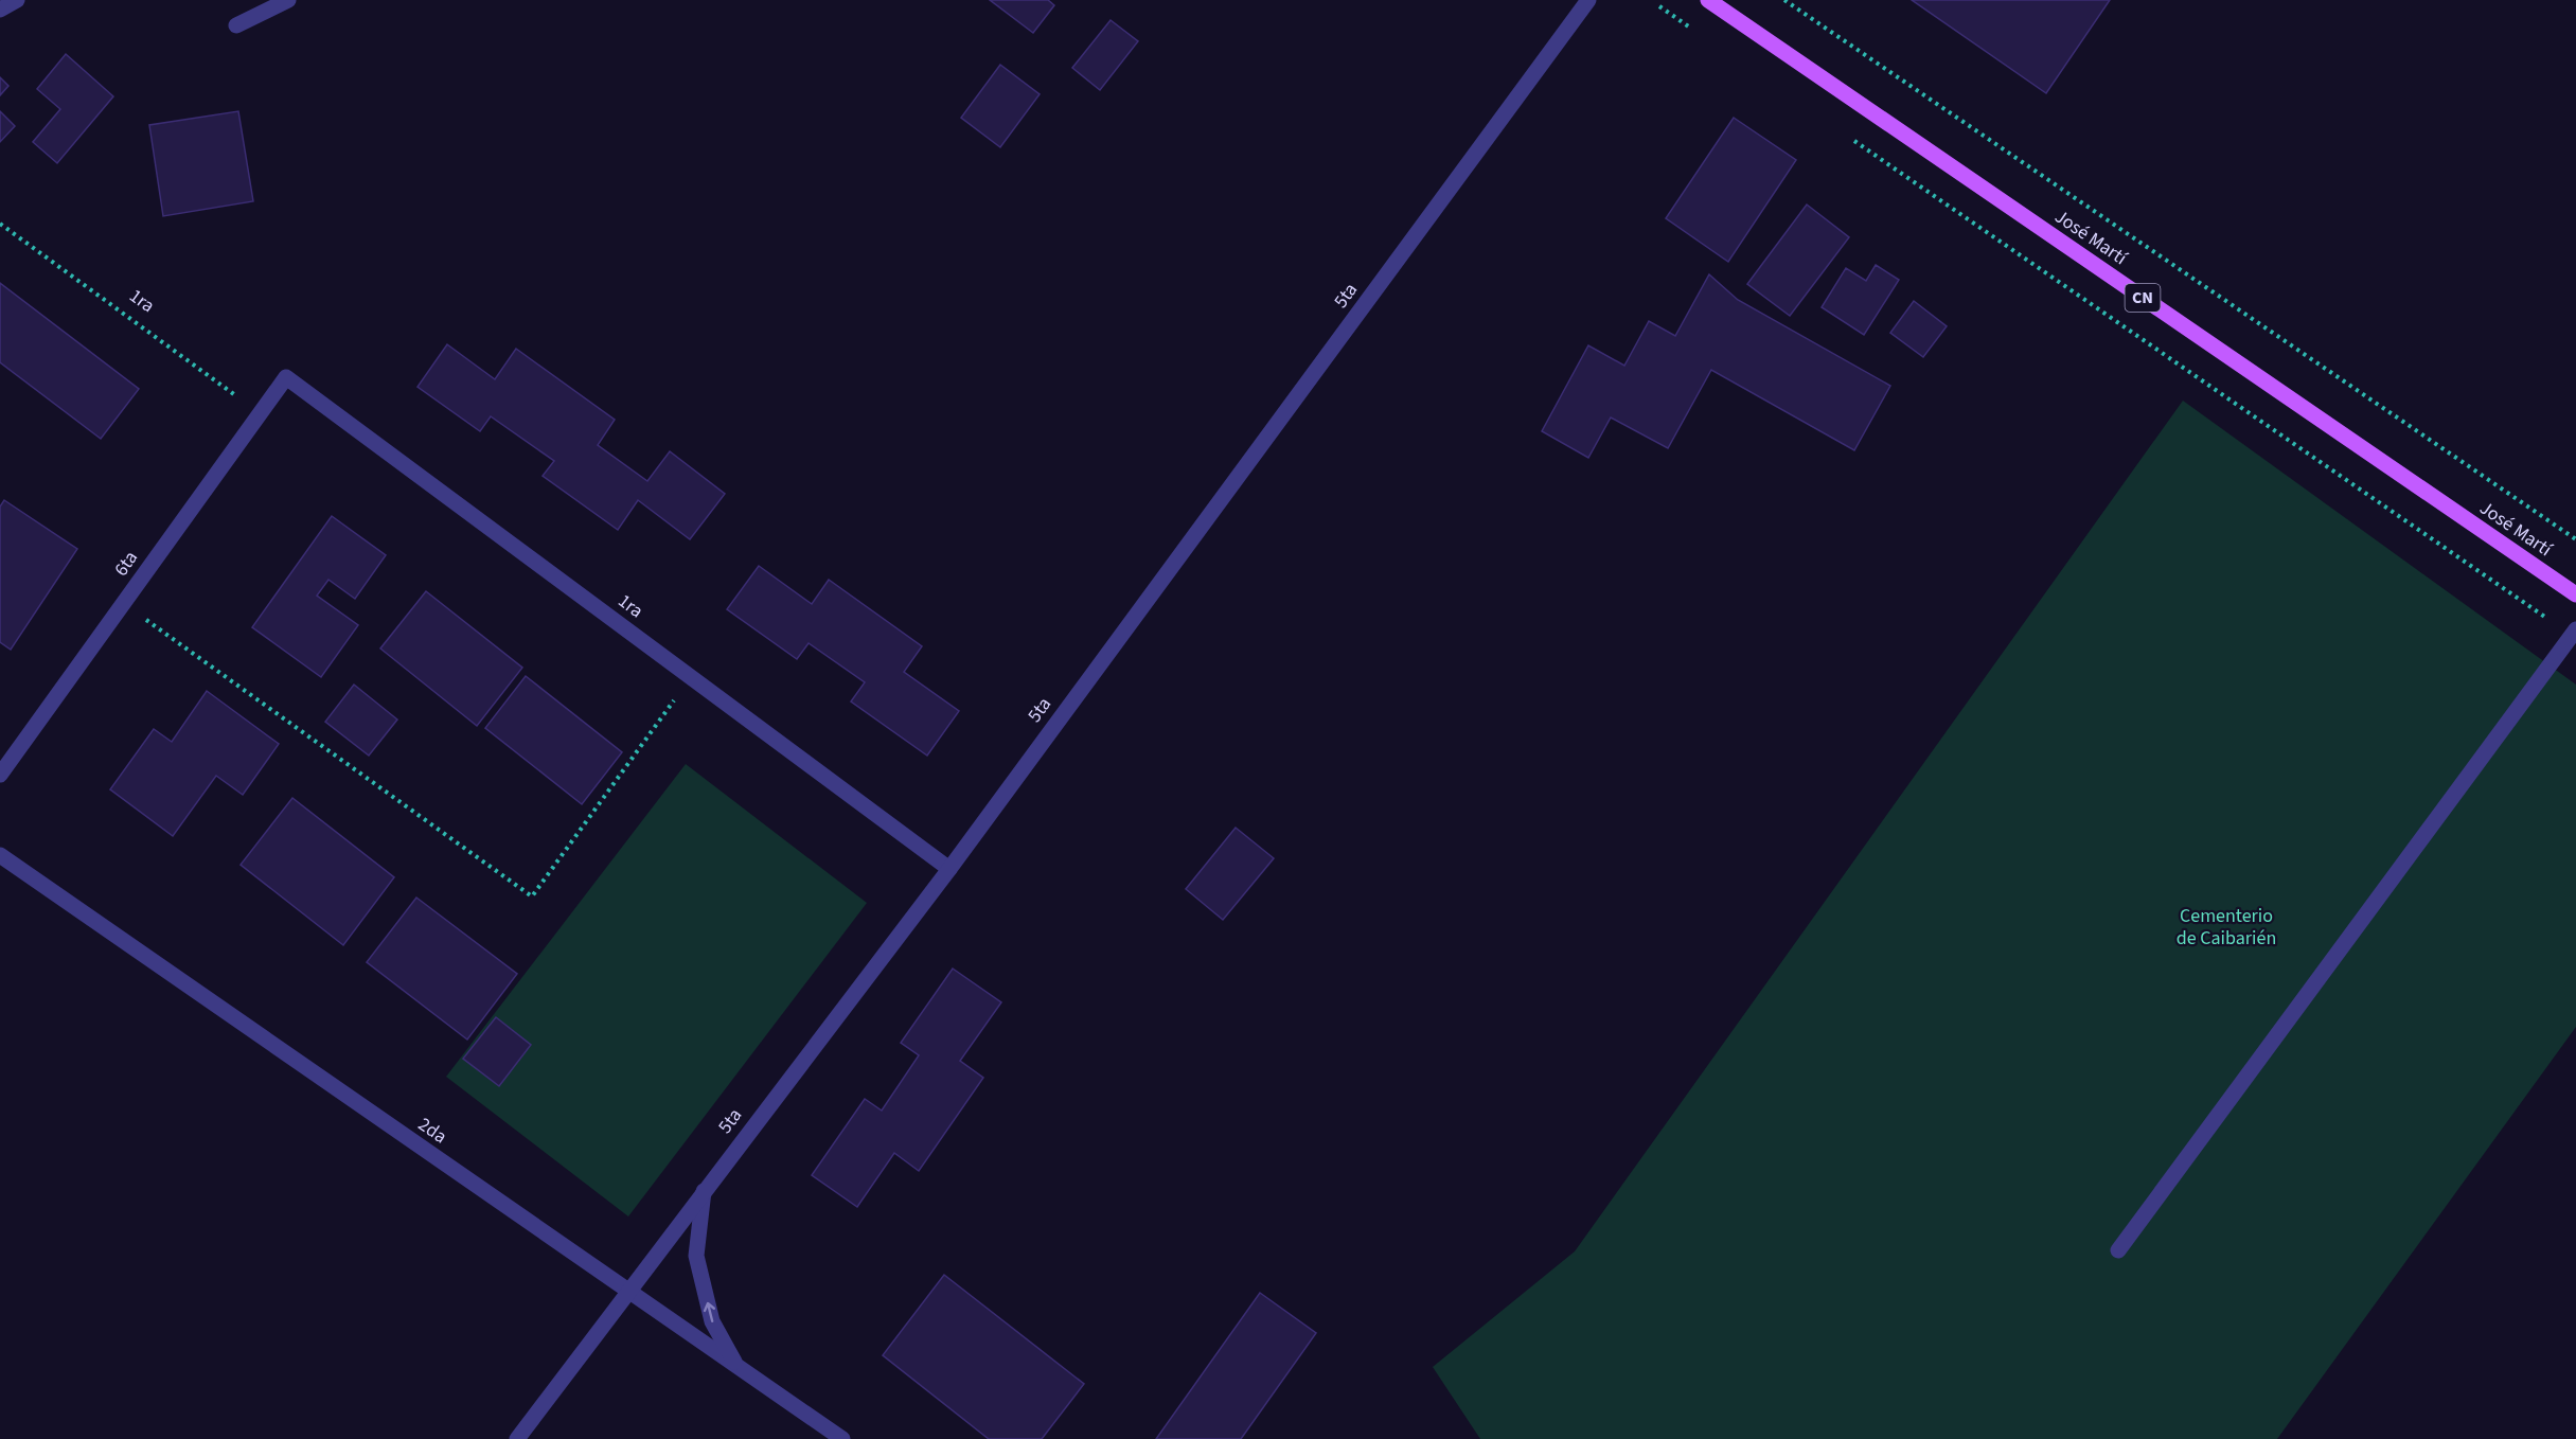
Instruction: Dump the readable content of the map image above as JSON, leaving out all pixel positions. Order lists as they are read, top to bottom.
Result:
{
  "streets": {
    "main road": ["José Martí", "CN"],
    "street": [
      "5ta",
      "1ra",
      "6ta",
      "2da"
    ]
  },
  "crossings": [
    ["5ta", "1ra"],
    ["5ta", "2da"],
    ["1ra", "6ta"]
  ],
  "parks": ["Cementerio de Caibarién"]
}
